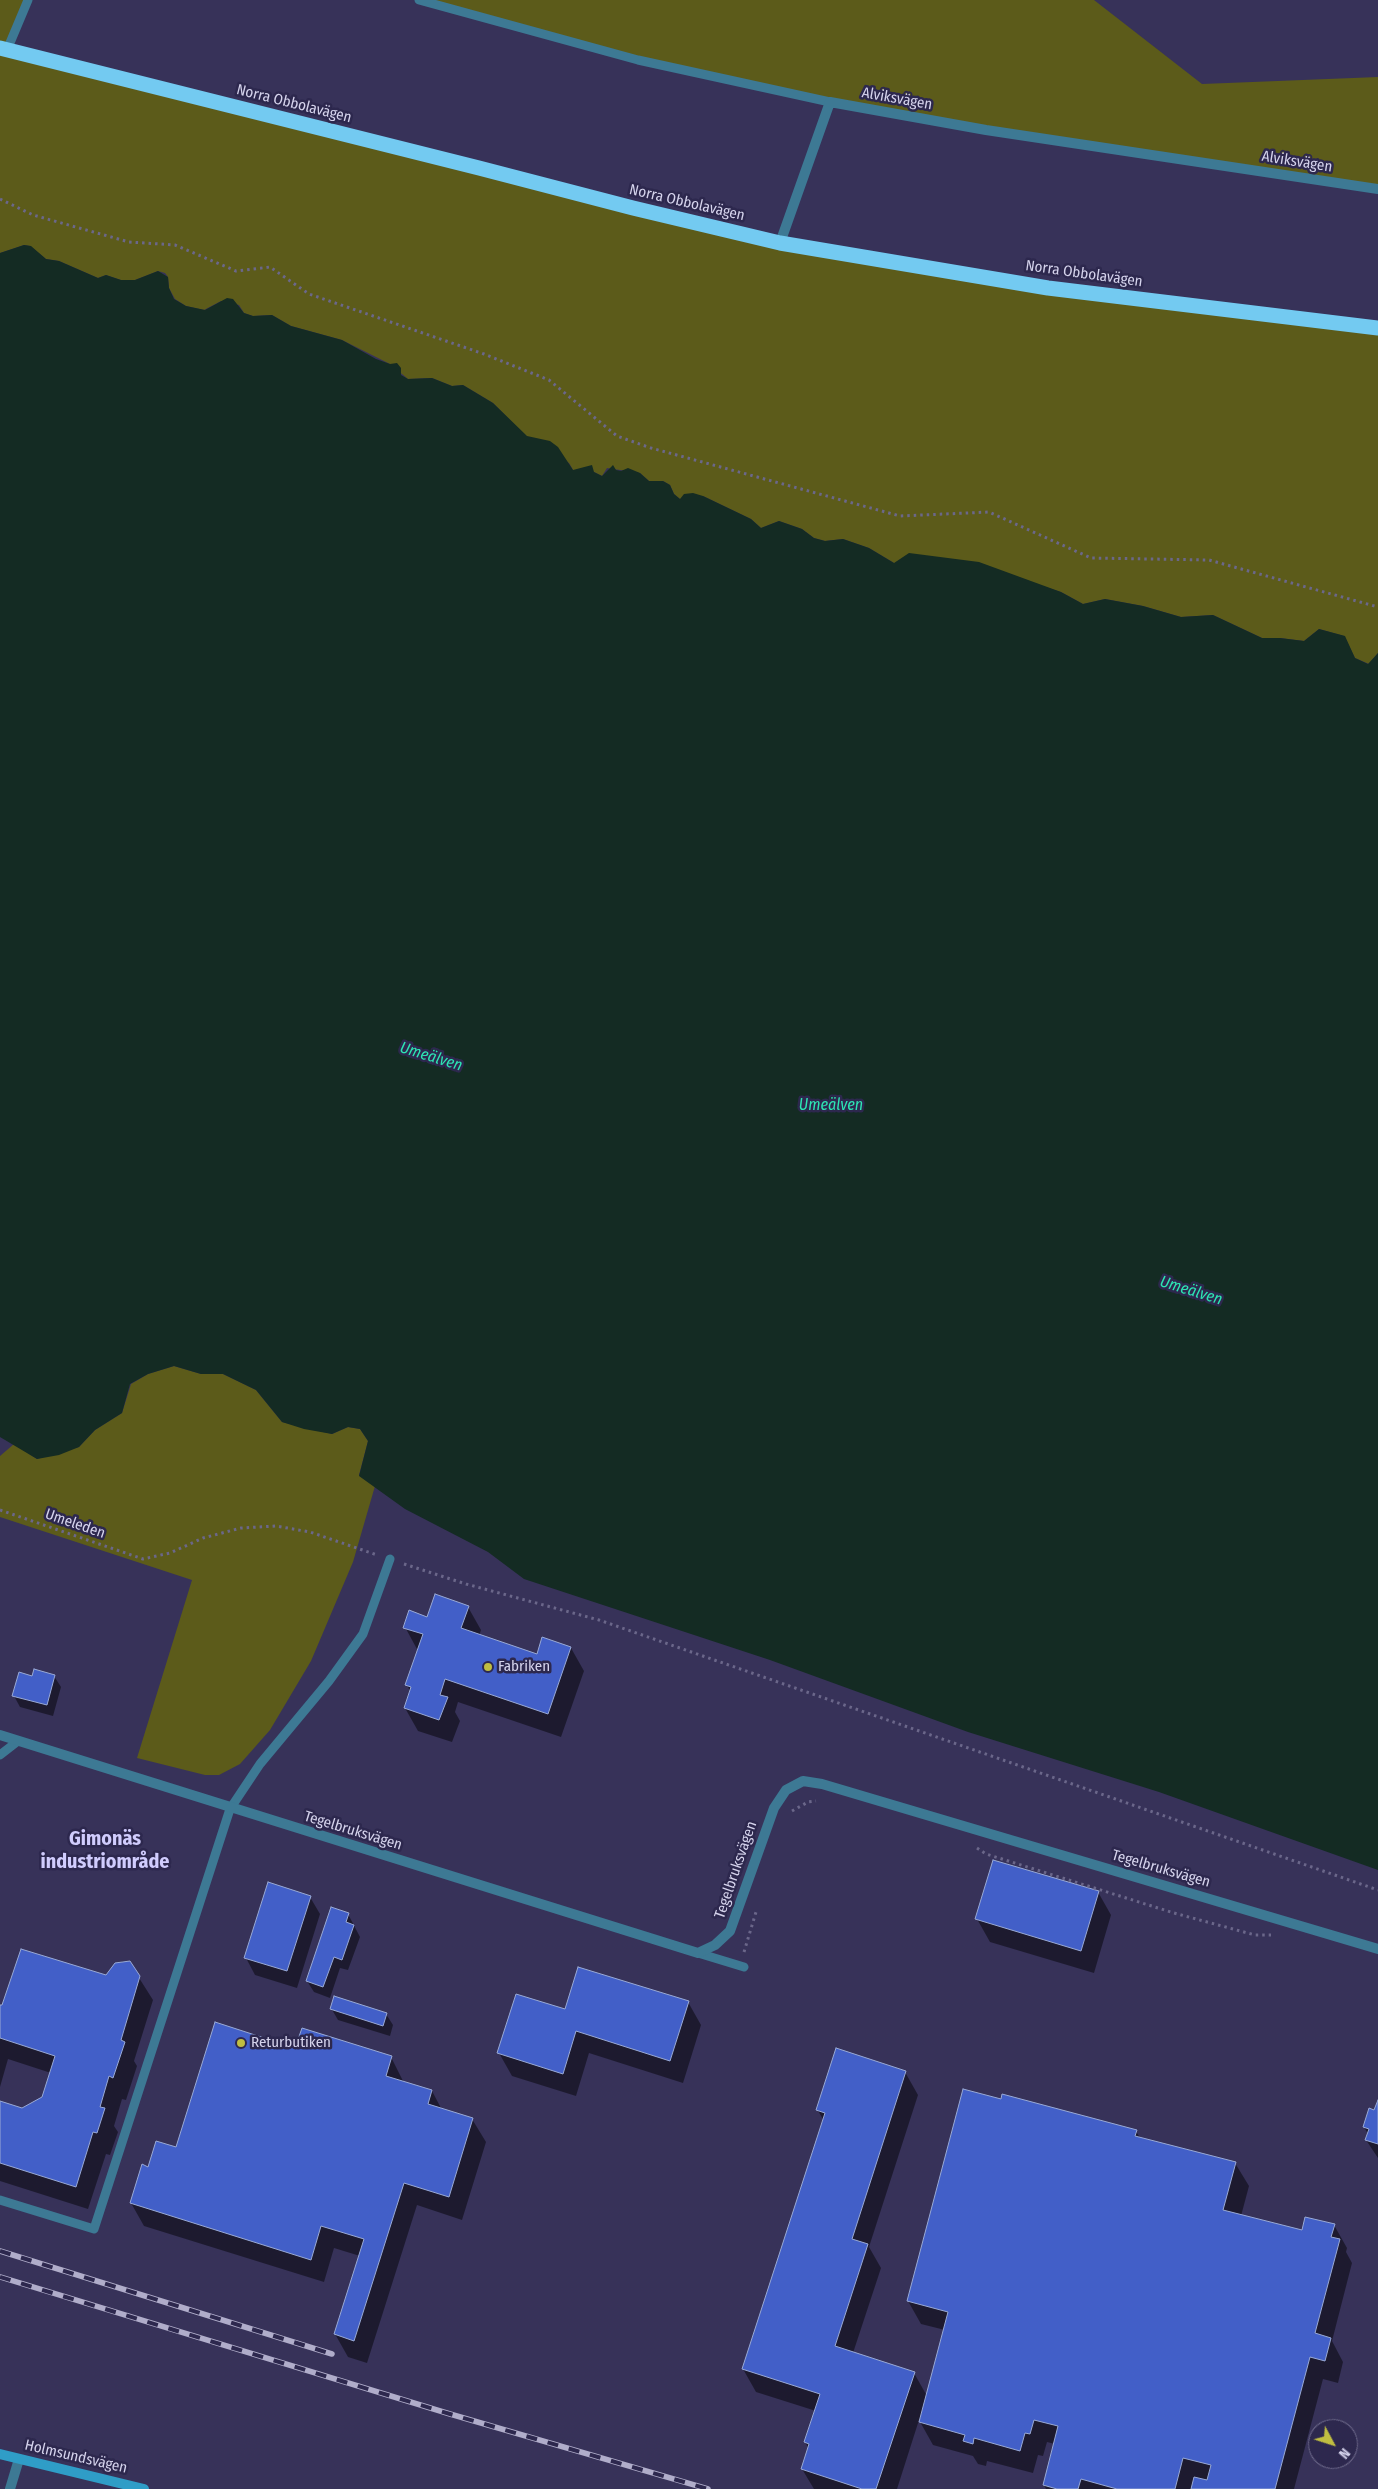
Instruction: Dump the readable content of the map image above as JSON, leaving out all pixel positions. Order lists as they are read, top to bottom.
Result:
{
  "streets": {
    "highway": ["Norra Obbolavägen"],
    "main road": ["Holmsundsvägen"],
    "street": ["Alviksvägen", "Tegelbruksvägen"],
    "path": ["Umeleden"]
  },
  "districts": ["Gimonäs industriområde"],
  "water": ["Umeälven"],
  "places": ["Fabriken", "Returbutiken"],
  "north": "bottom right"
}
